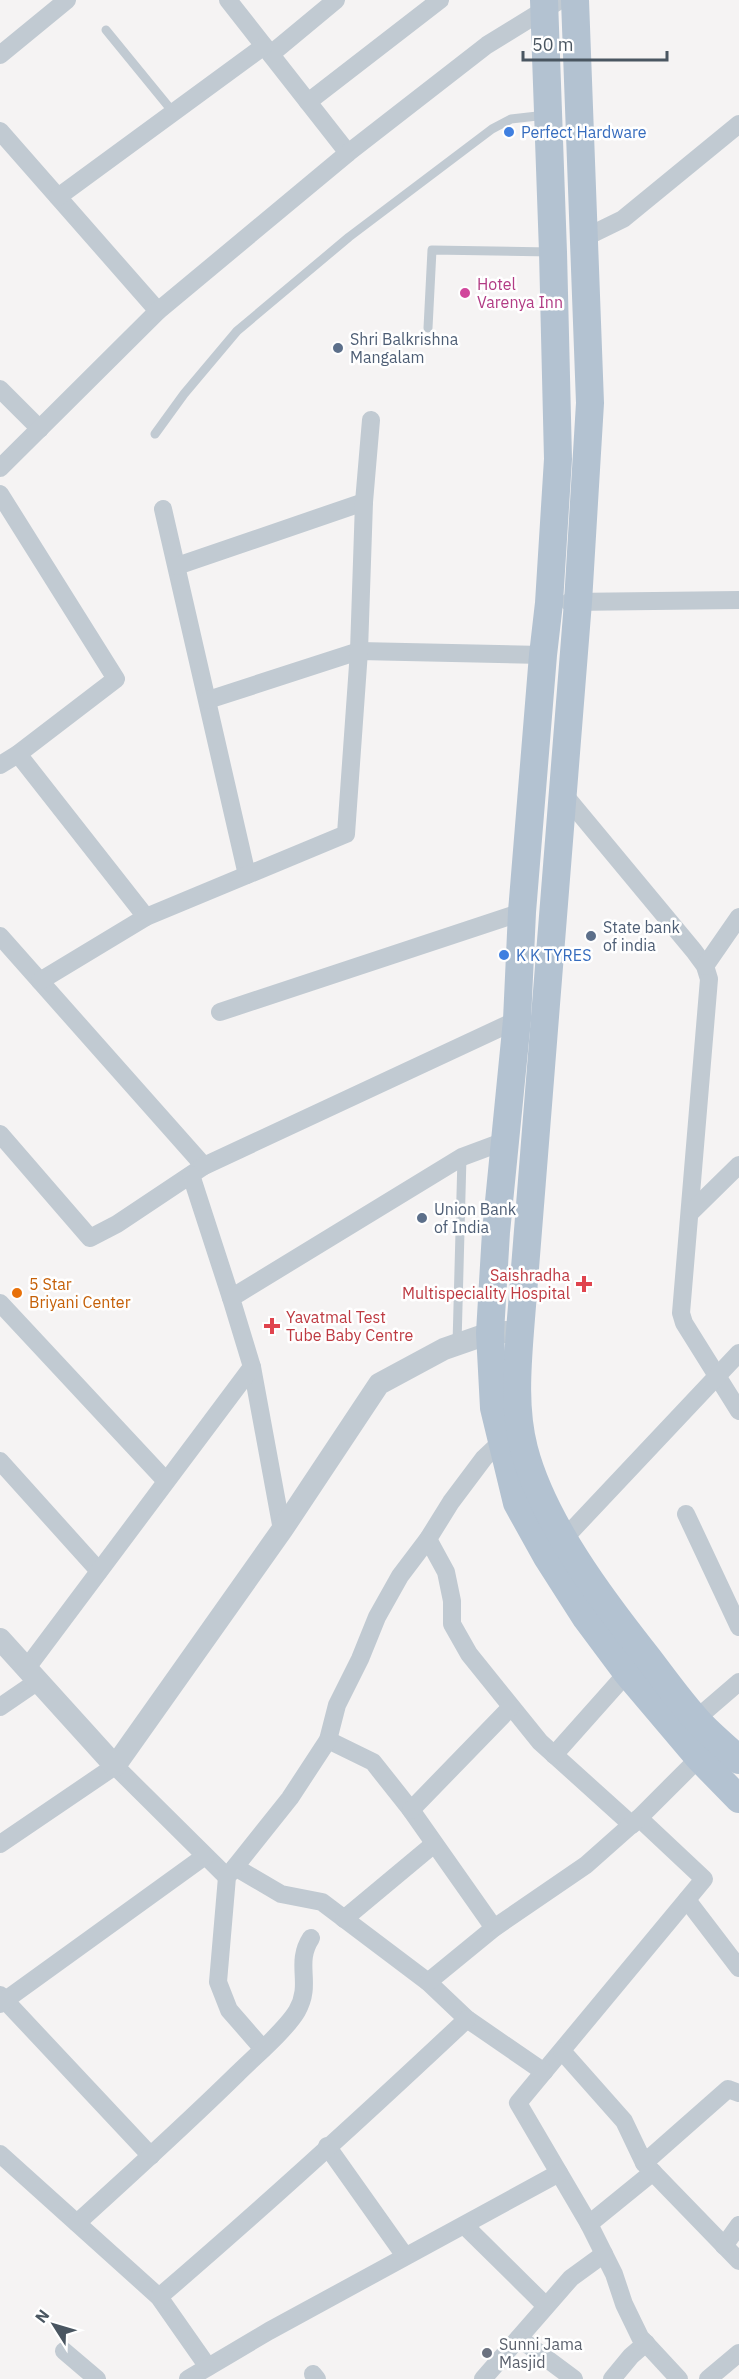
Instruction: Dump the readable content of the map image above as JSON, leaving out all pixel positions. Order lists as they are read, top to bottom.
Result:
{
  "places": {
    "other": [
      "Perfect Hardware",
      "Hotel Varenya Inn",
      "Shri Balkrishna Mangalam",
      "State bank of india",
      "K K TYRES",
      "Union Bank of India",
      "5 Star Briyani Center",
      "Sunni Jama Masjid"
    ],
    "health": ["Saishradha Multispeciality Hospital", "Yavatmal Test Tube Baby Centre"]
  },
  "scale_bar": "50 m",
  "north": "top left"
}
